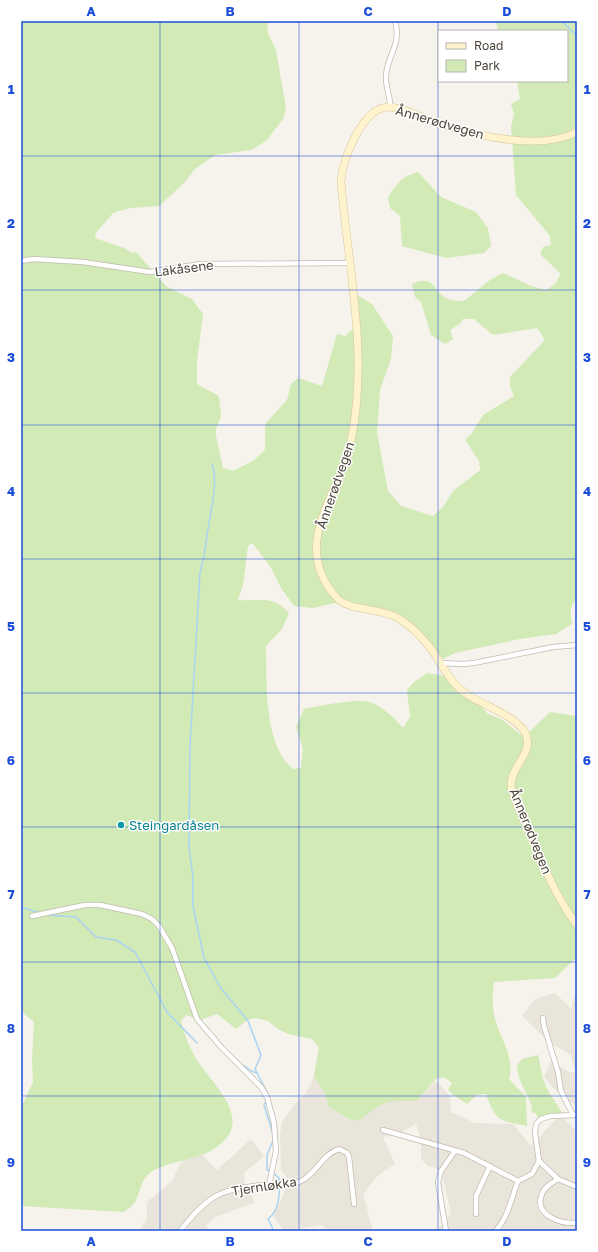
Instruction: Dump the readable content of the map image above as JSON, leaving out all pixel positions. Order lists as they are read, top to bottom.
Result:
{
  "streets": {
    "main road": ["Ånnerødvegen"],
    "street": ["Lakåsene", "Tjernløkka"]
  },
  "crossings": [
    ["Ånnerødvegen", "Lakåsene"]
  ],
  "places": ["Steingardåsen"],
  "legend": ["Road", "Park"],
  "grid": {
    "columns": [
      "A",
      "B",
      "C",
      "D"
    ],
    "rows": [
      "1",
      "2",
      "3",
      "4",
      "5",
      "6",
      "7",
      "8",
      "9"
    ]
  }
}
